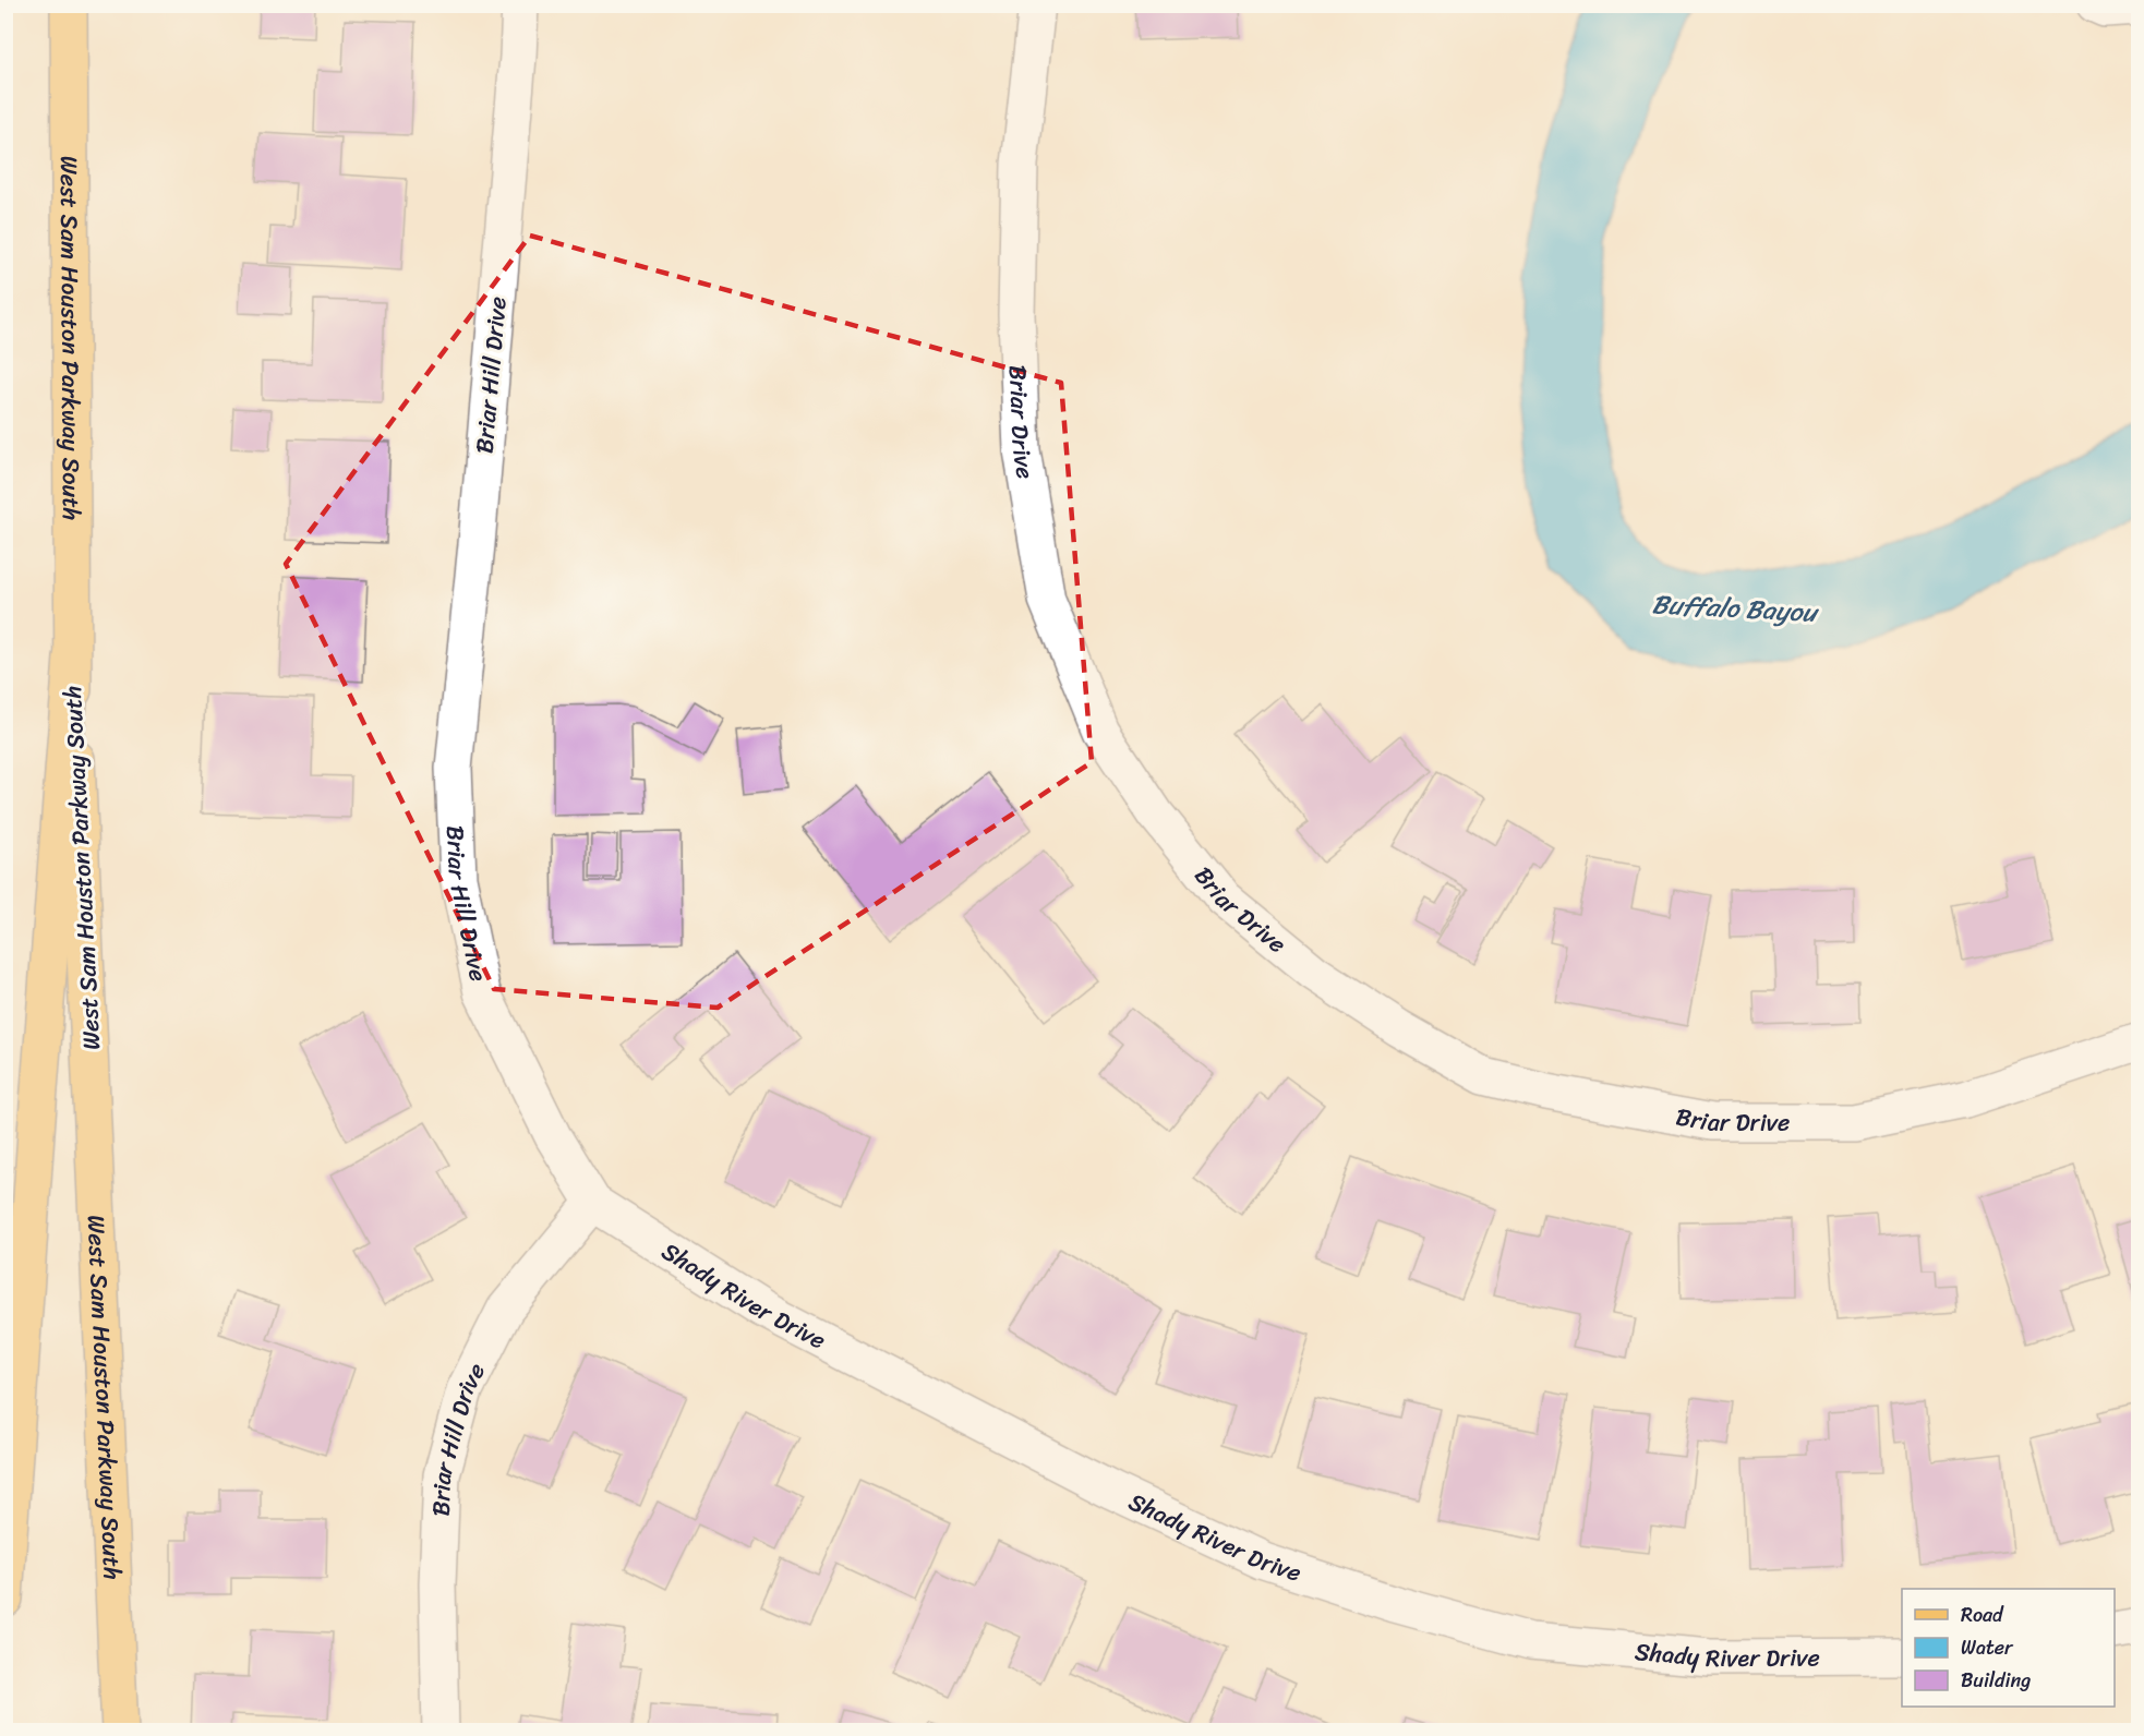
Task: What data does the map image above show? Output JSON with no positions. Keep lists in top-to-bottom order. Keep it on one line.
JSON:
{"streets":{"main road":["West Sam Houston Parkway South"],"street":["Briar Hill Drive","Briar Drive","Shady River Drive"]},"crossings":[["Briar Hill Drive","Shady River Drive"]],"water":["Buffalo Bayou"],"legend":["Road","Water","Building"]}
